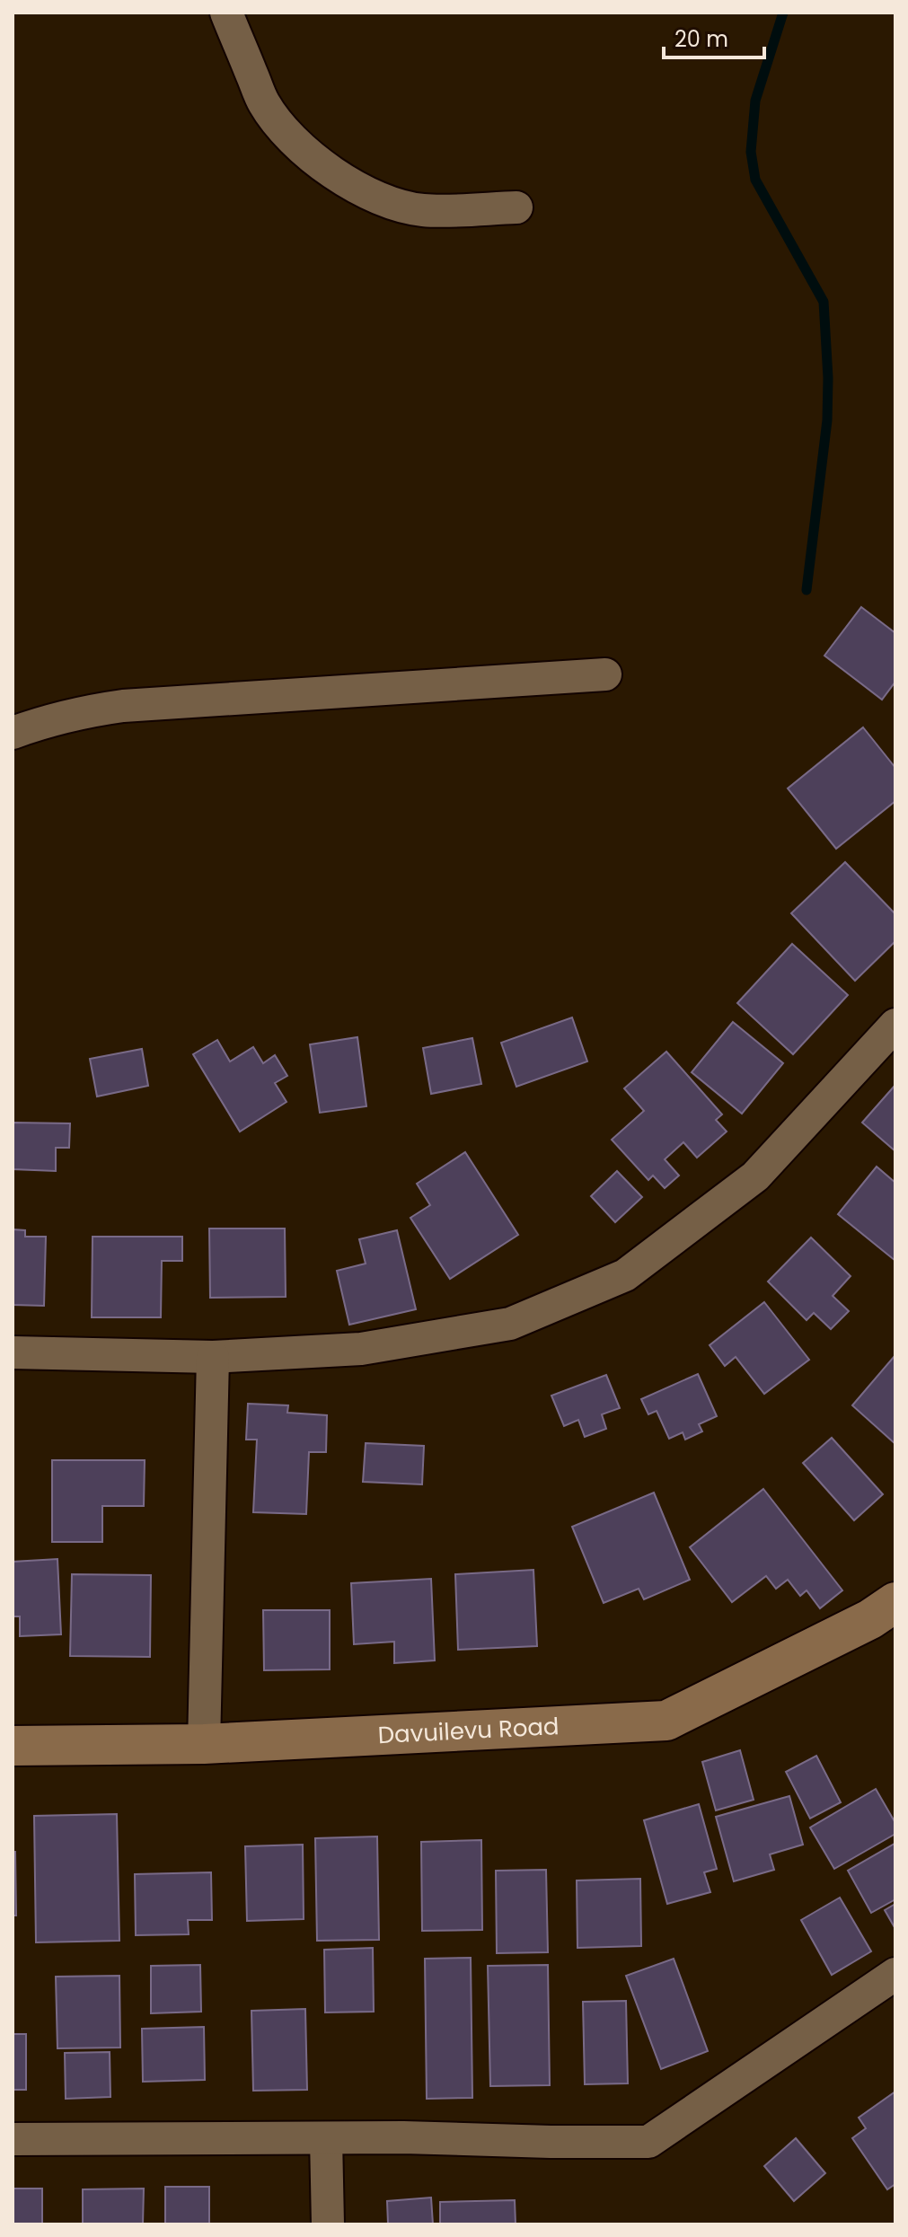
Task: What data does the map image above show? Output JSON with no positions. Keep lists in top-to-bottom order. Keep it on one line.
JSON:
{"streets":{"street":["Davuilevu Road"]},"scale_bar":"20 m"}
